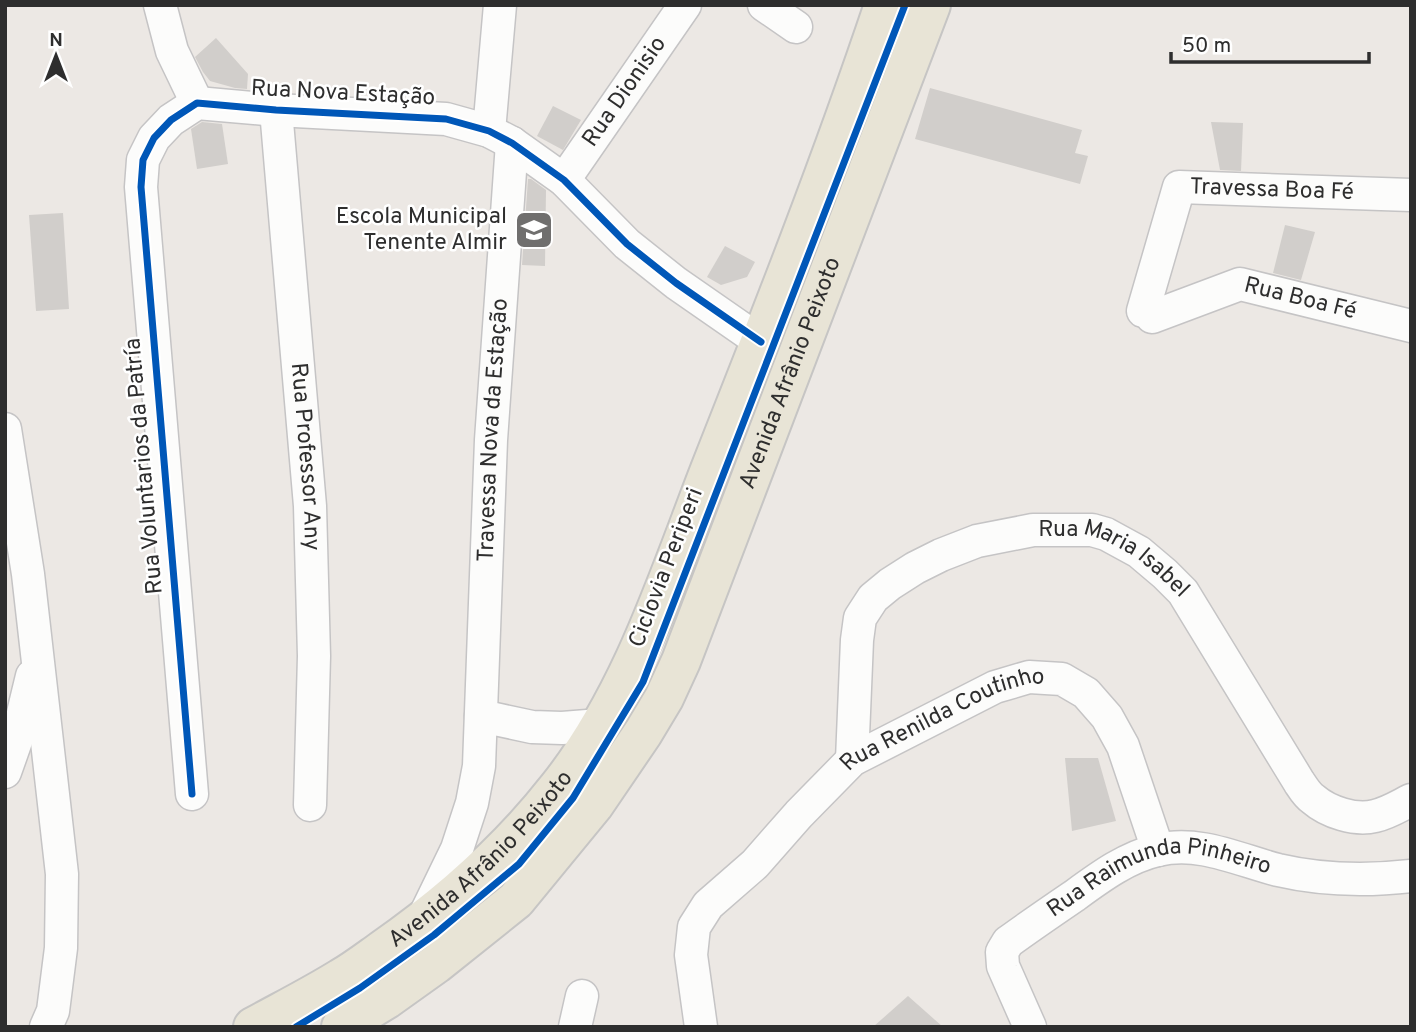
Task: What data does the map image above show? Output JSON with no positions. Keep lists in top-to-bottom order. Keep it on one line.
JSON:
{"streets":{"main road":["Avenida Afrânio Peixoto"],"street":["Rua Dionisio","Rua Nova Estação","Travessa Boa Fé","Rua Boa Fé","Travessa Nova da Estação","Rua Professor Any","Rua Voluntarios da Patría","Rua Maria Isabel","Rua Renilda Coutinho","Rua Raimunda Pinheiro"],"cycle path":["Ciclovia Periperi"]},"crossings":[["Rua Dionisio","Rua Nova Estação"],["Rua Nova Estação","Avenida Afrânio Peixoto"],["Rua Nova Estação","Travessa Nova da Estação"],["Rua Nova Estação","Rua Professor Any"],["Rua Nova Estação","Rua Voluntarios da Patría"],["Travessa Boa Fé","Rua Boa Fé"],["Avenida Afrânio Peixoto","Travessa Nova da Estação"],["Rua Maria Isabel","Rua Renilda Coutinho"],["Rua Renilda Coutinho","Rua Raimunda Pinheiro"]],"places":{"school or university":["Escola Municipal Tenente Almir"]},"scale_bar":"50 m","north":"top"}
